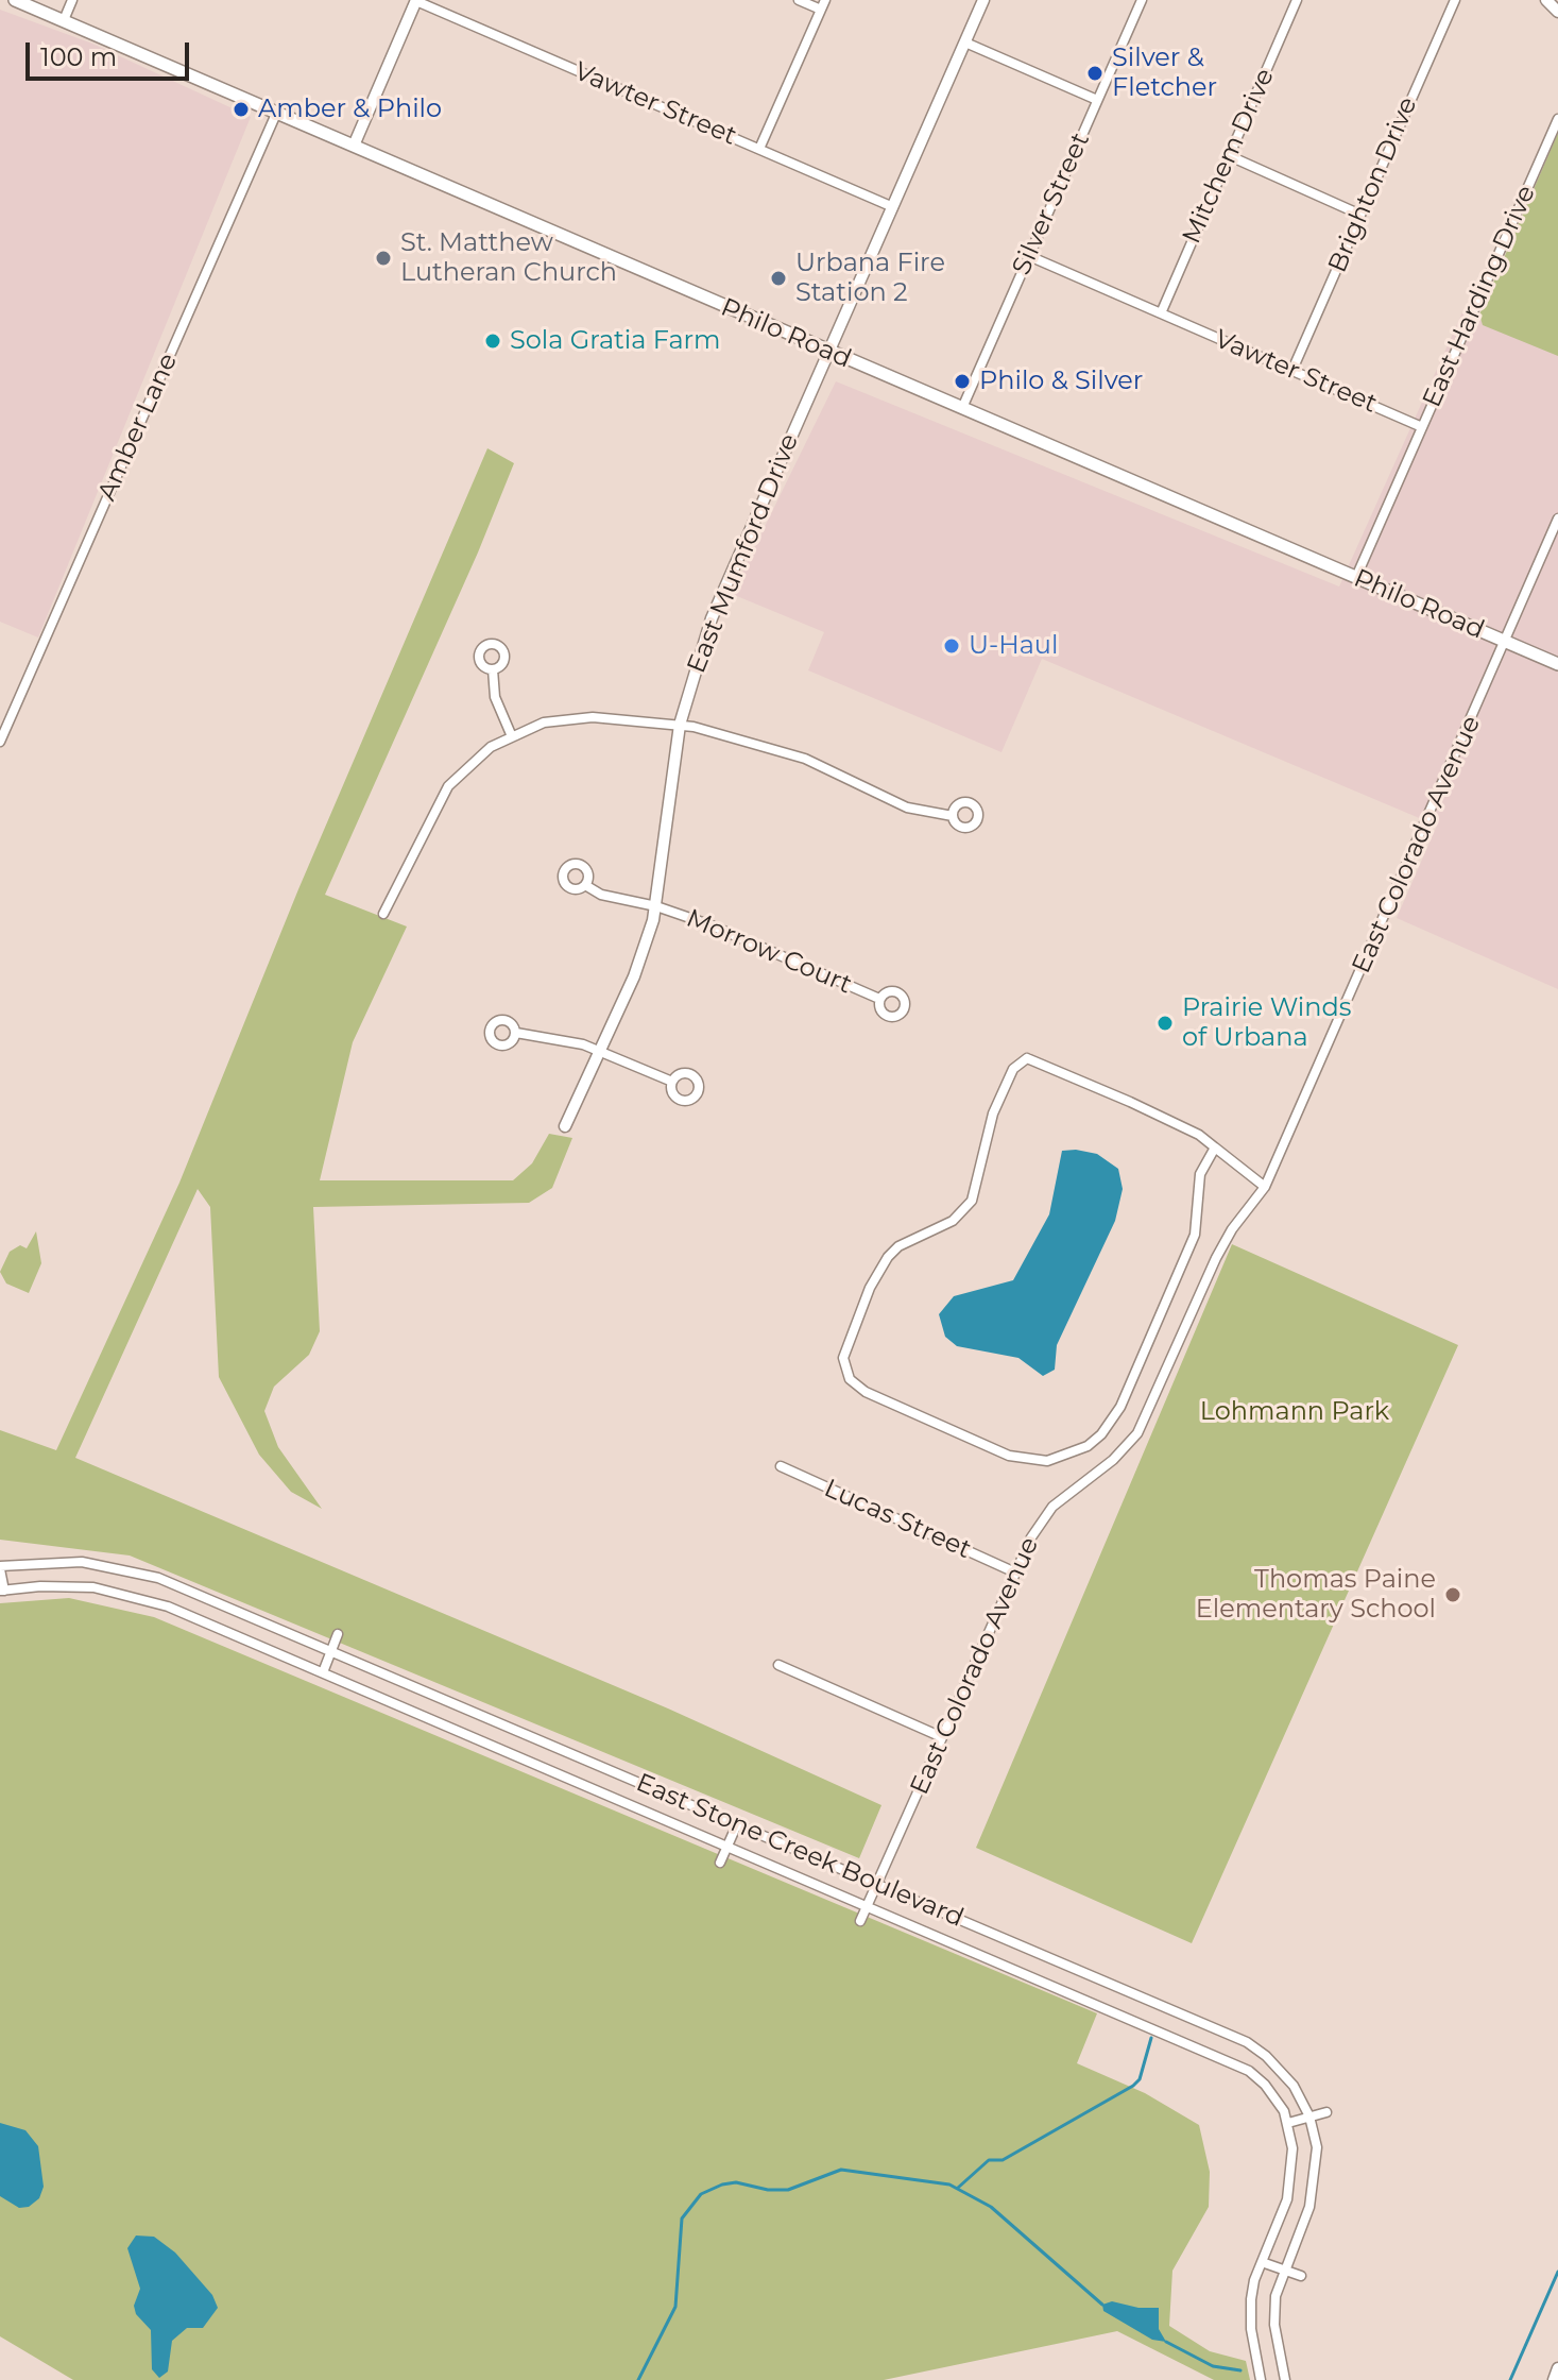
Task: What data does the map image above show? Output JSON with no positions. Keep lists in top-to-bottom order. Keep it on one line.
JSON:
{"streets":{"main road":["Philo Road"],"street":["Vawter Street","Mitchem Drive","Brighton Drive","Silver Street","East Harding Drive","Amber Lane","East Mumford Drive","East Colorado Avenue","Morrow Court","Lucas Street","East Stone Creek Boulevard"]},"crossings":[["Vawter Street","Mitchem Drive"],["Vawter Street","Brighton Drive"],["Vawter Street","Silver Street"],["Vawter Street","East Harding Drive"],["Vawter Street","East Mumford Drive"],["Silver Street","Philo Road"],["East Harding Drive","Philo Road"],["Philo Road","Amber Lane"],["Philo Road","East Mumford Drive"],["Philo Road","East Colorado Avenue"],["East Mumford Drive","Morrow Court"],["East Colorado Avenue","Lucas Street"],["East Colorado Avenue","East Stone Creek Boulevard"]],"parks":["Lohmann Park"],"places":["Silver & Fletcher","Amber & Philo","St. Matthew Lutheran Church","Urbana Fire Station 2","Sola Gratia Farm","Philo & Silver","U-Haul","Prairie Winds of Urbana","Thomas Paine Elementary School"],"scale_bar":"100 m"}
